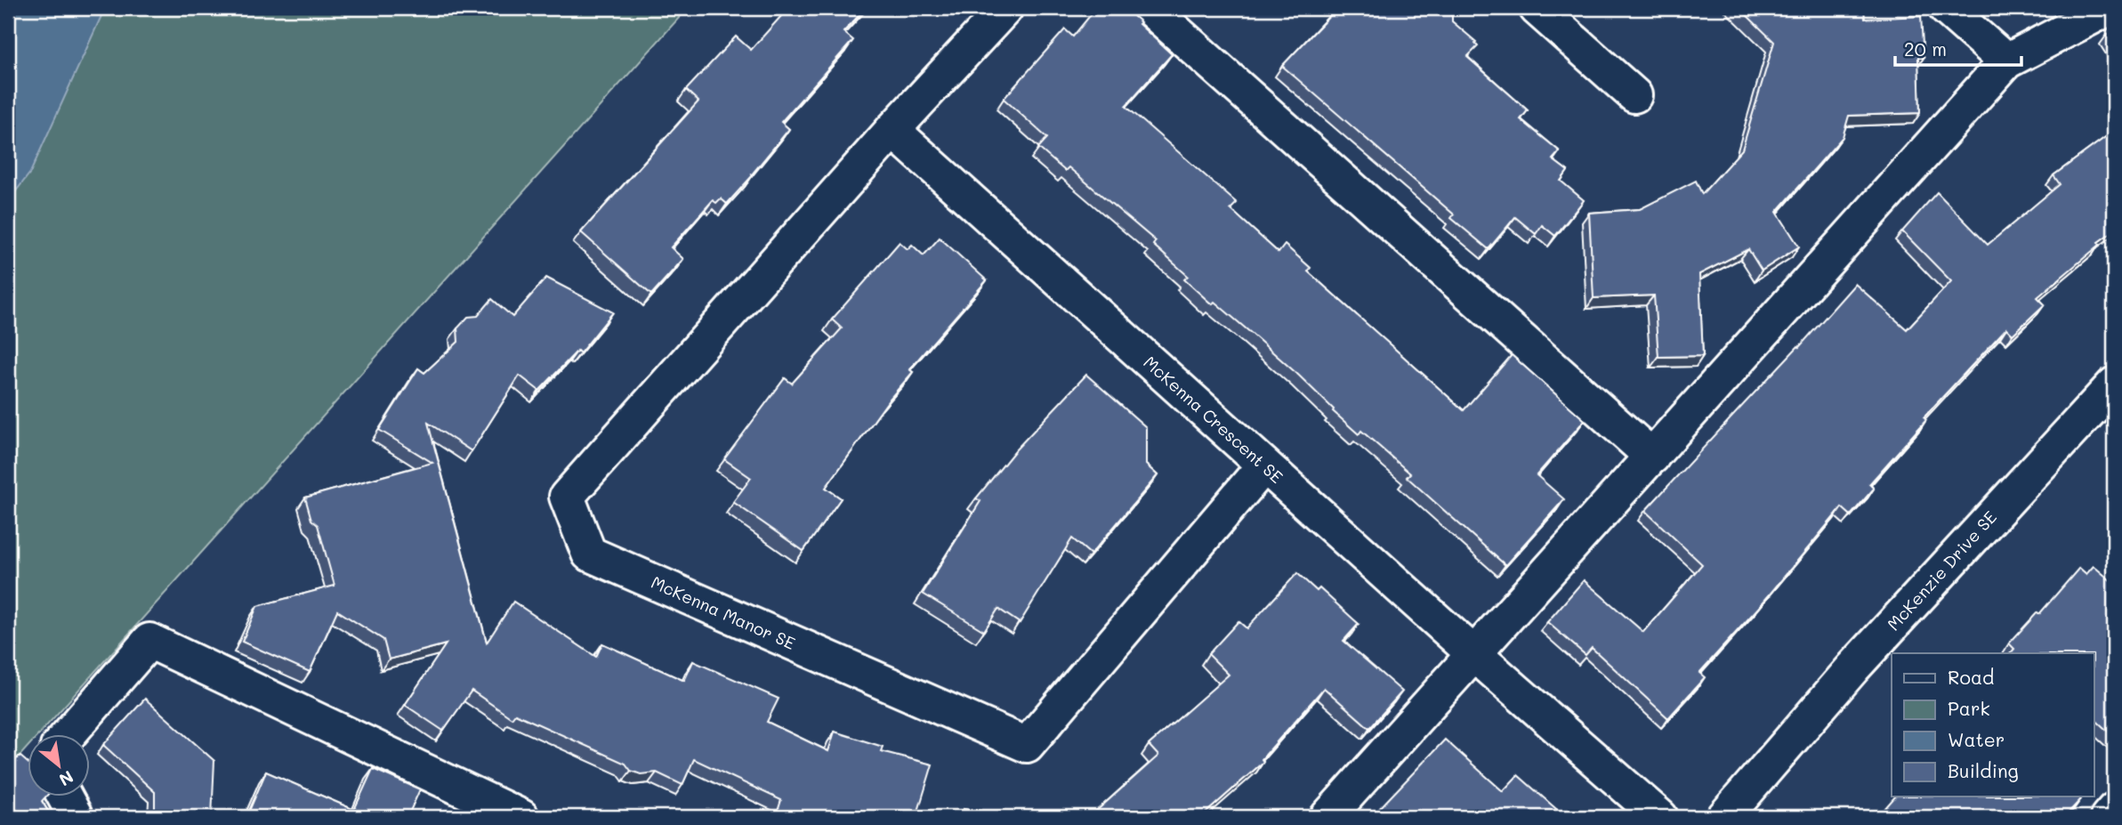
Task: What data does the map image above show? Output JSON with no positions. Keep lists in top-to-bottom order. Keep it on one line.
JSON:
{"streets":{"street":["McKenna Crescent SE","McKenzie Drive SE","McKenna Manor SE"]},"crossings":[["McKenna Crescent SE","McKenna Manor SE"]],"legend":["Road","Park","Water","Building"],"scale_bar":"20 m","north":"bottom right"}
